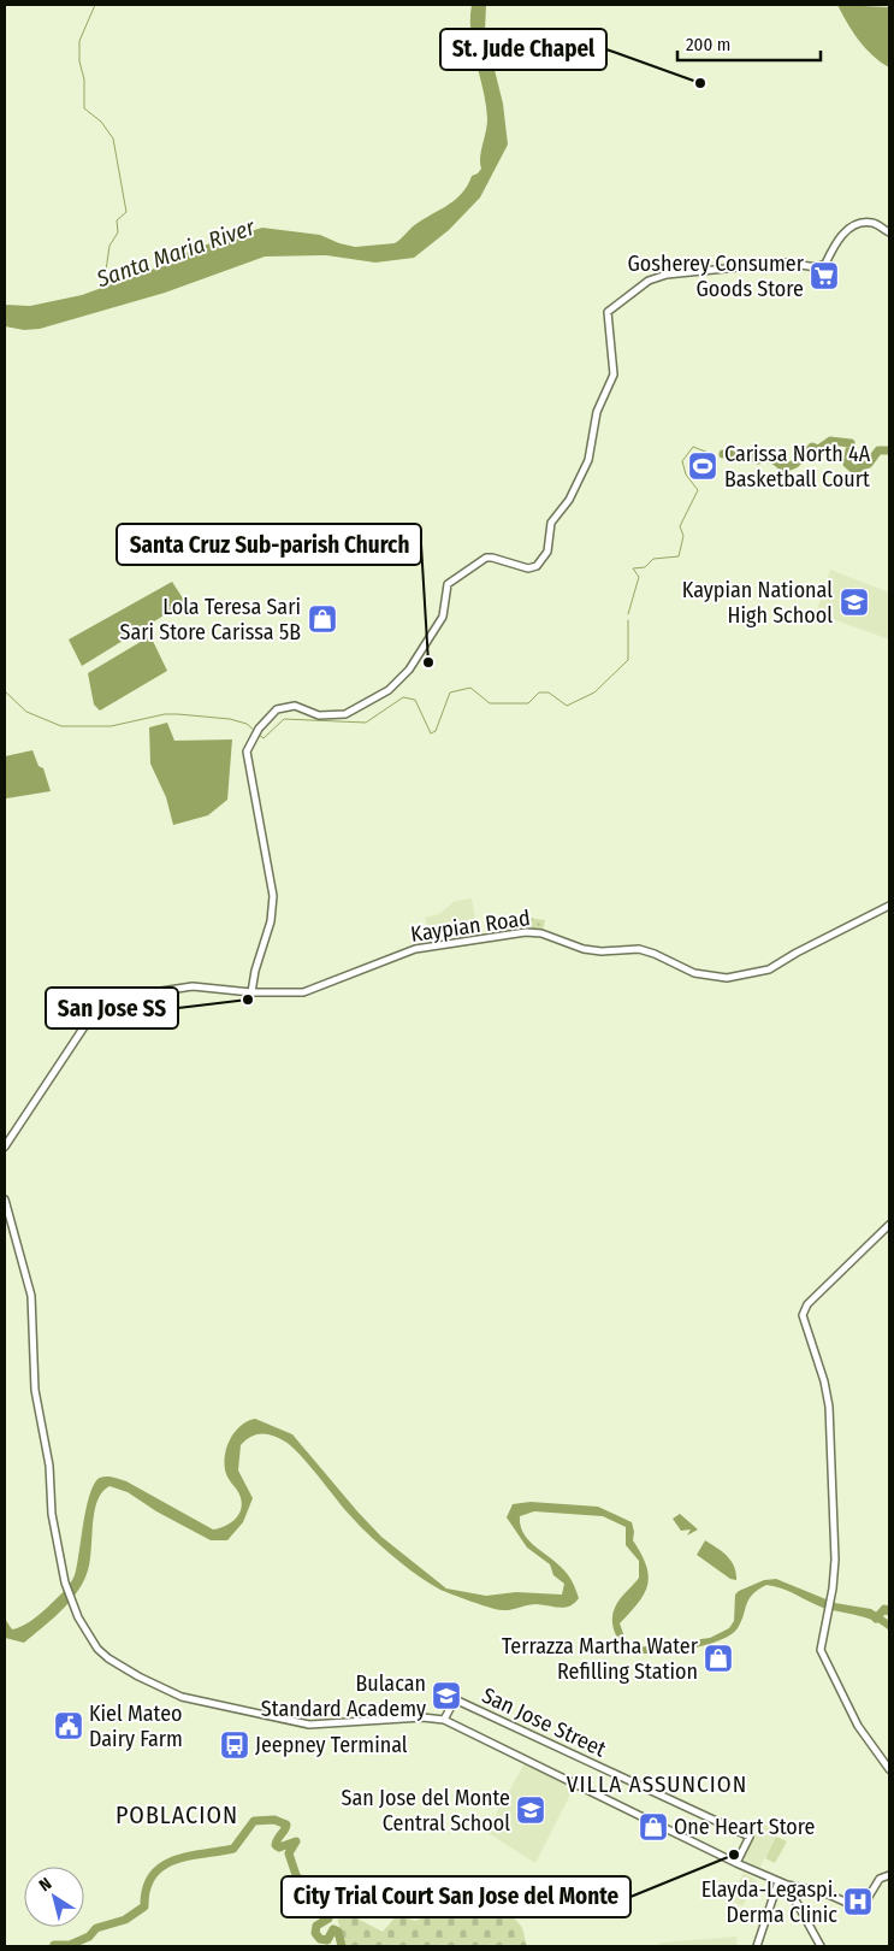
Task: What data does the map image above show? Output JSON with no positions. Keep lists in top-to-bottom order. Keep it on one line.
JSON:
{"streets":{"main road":["Kaypian Road","San Jose Street"]},"districts":["VILLA ASSUNCION","POBLACION"],"water":["Santa Maria River"],"places":{"other":["St. Jude Chapel","Santa Cruz Sub-parish Church","San Jose SS","City Trial Court San Jose del Monte"],"supermarket":["Gosherey Consumer Goods Store"],"sports":["Carissa North 4A Basketball Court"],"school or university":["Kaypian National High School","Bulacan Standard Academy","San Jose del Monte Central School"],"shop":["Lola Teresa Sari Sari Store Carissa 5B","Terrazza Martha Water Refilling Station","One Heart Store"],"public building":["Kiel Mateo Dairy Farm"],"bus stop":["Jeepney Terminal"],"hospital":["Elayda-Legaspi. Derma Clinic"]},"scale_bar":"200 m","north":"top left"}
